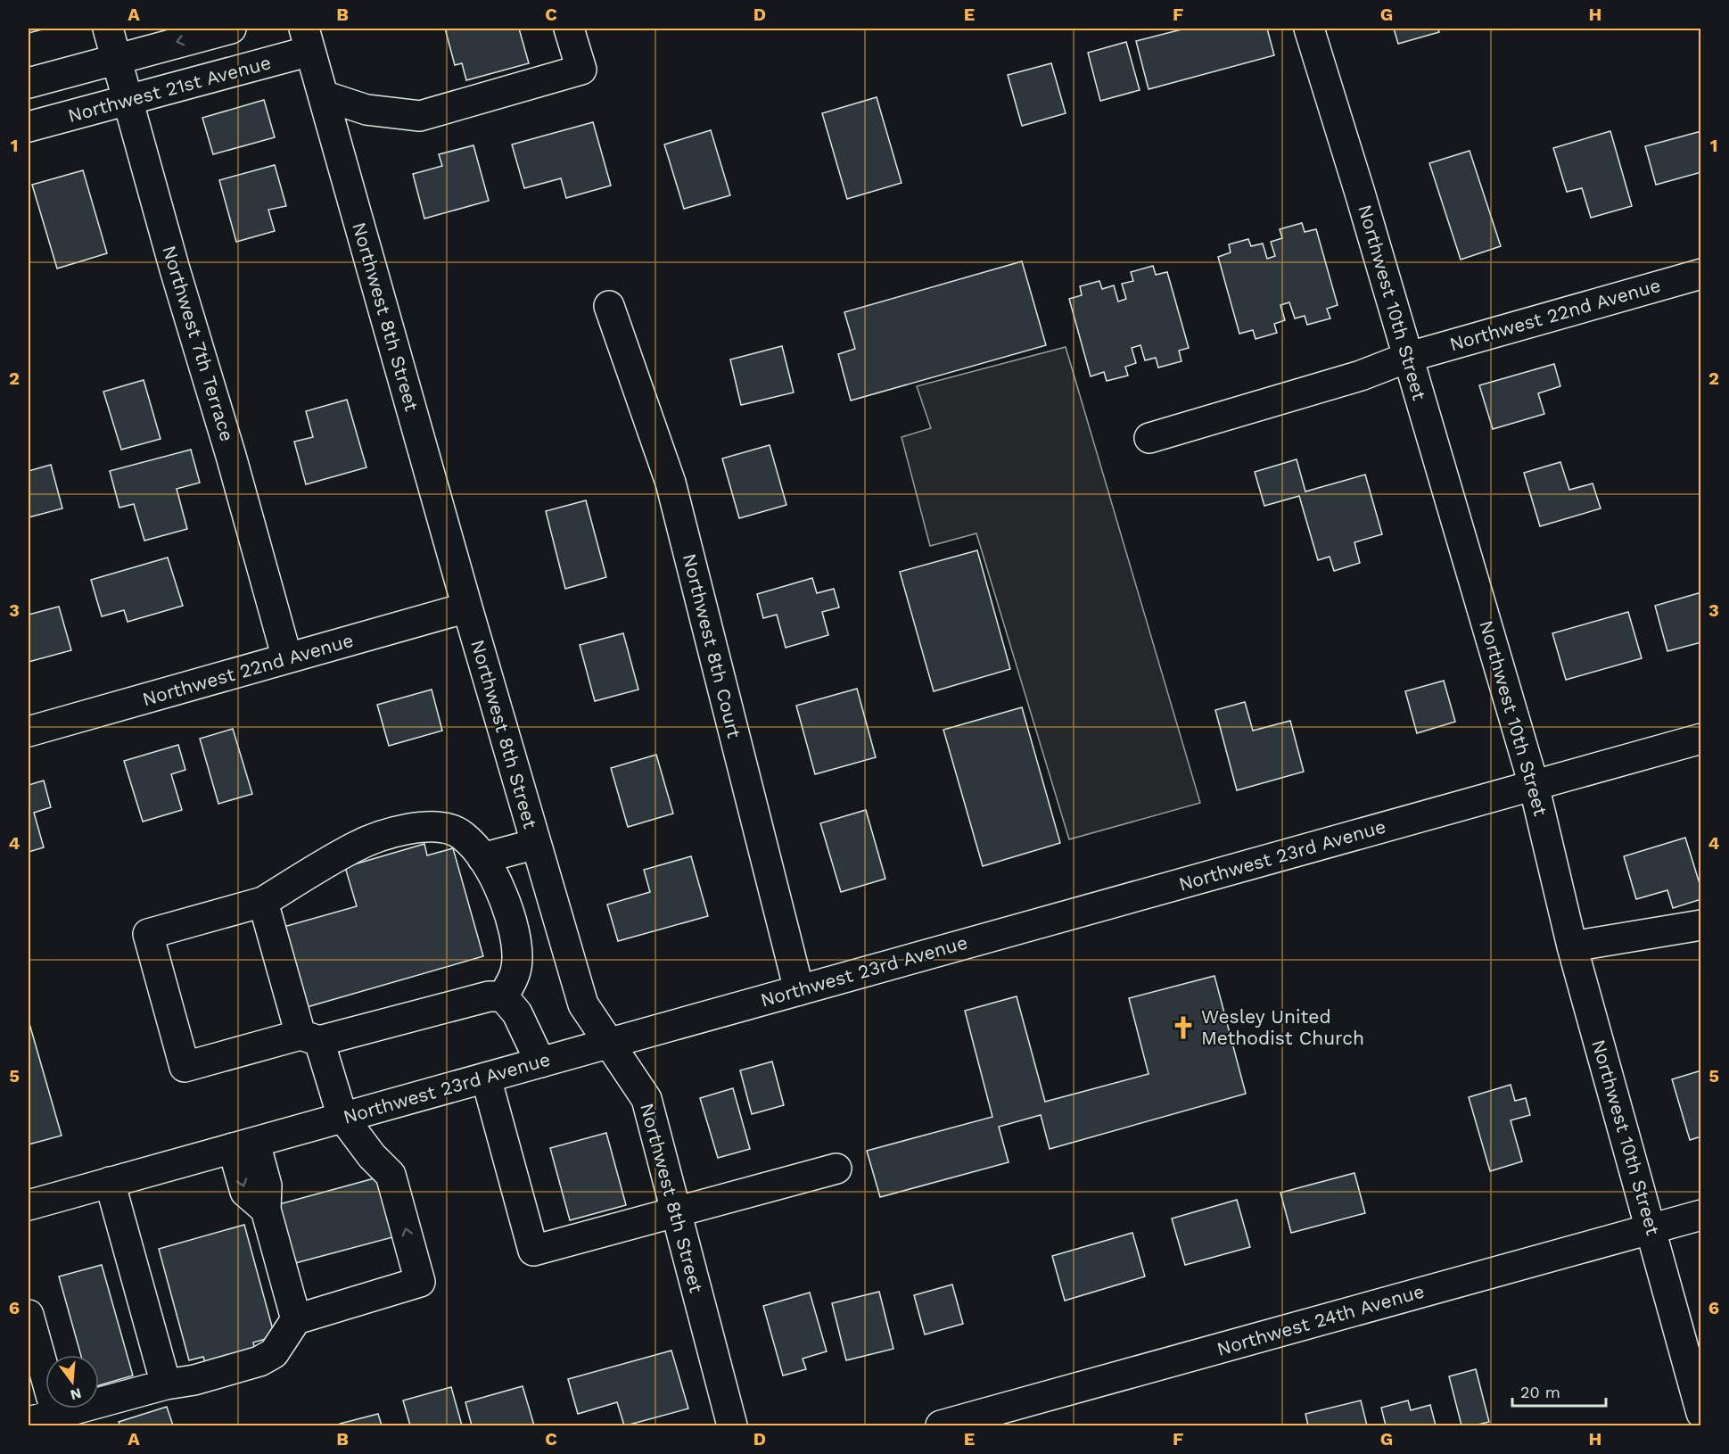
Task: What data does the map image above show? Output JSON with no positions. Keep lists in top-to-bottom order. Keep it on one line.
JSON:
{"streets":{"street":["Northwest 21st Avenue","Northwest 10th Street","Northwest 22nd Avenue","Northwest 8th Street","Northwest 7th Terrace","Northwest 8th Court","Northwest 23rd Avenue","Northwest 24th Avenue"]},"crossings":[["Northwest 21st Avenue","Northwest 8th Street"],["Northwest 21st Avenue","Northwest 7th Terrace"],["Northwest 10th Street","Northwest 22nd Avenue"],["Northwest 10th Street","Northwest 23rd Avenue"],["Northwest 10th Street","Northwest 24th Avenue"],["Northwest 22nd Avenue","Northwest 8th Street"],["Northwest 22nd Avenue","Northwest 7th Terrace"],["Northwest 8th Street","Northwest 23rd Avenue"],["Northwest 8th Court","Northwest 23rd Avenue"]],"places":{"church":["Wesley United Methodist Church"]},"scale_bar":"20 m","north":"bottom","grid":{"columns":["A","B","C","D","E","F","G","H"],"rows":["1","2","3","4","5","6"]}}
